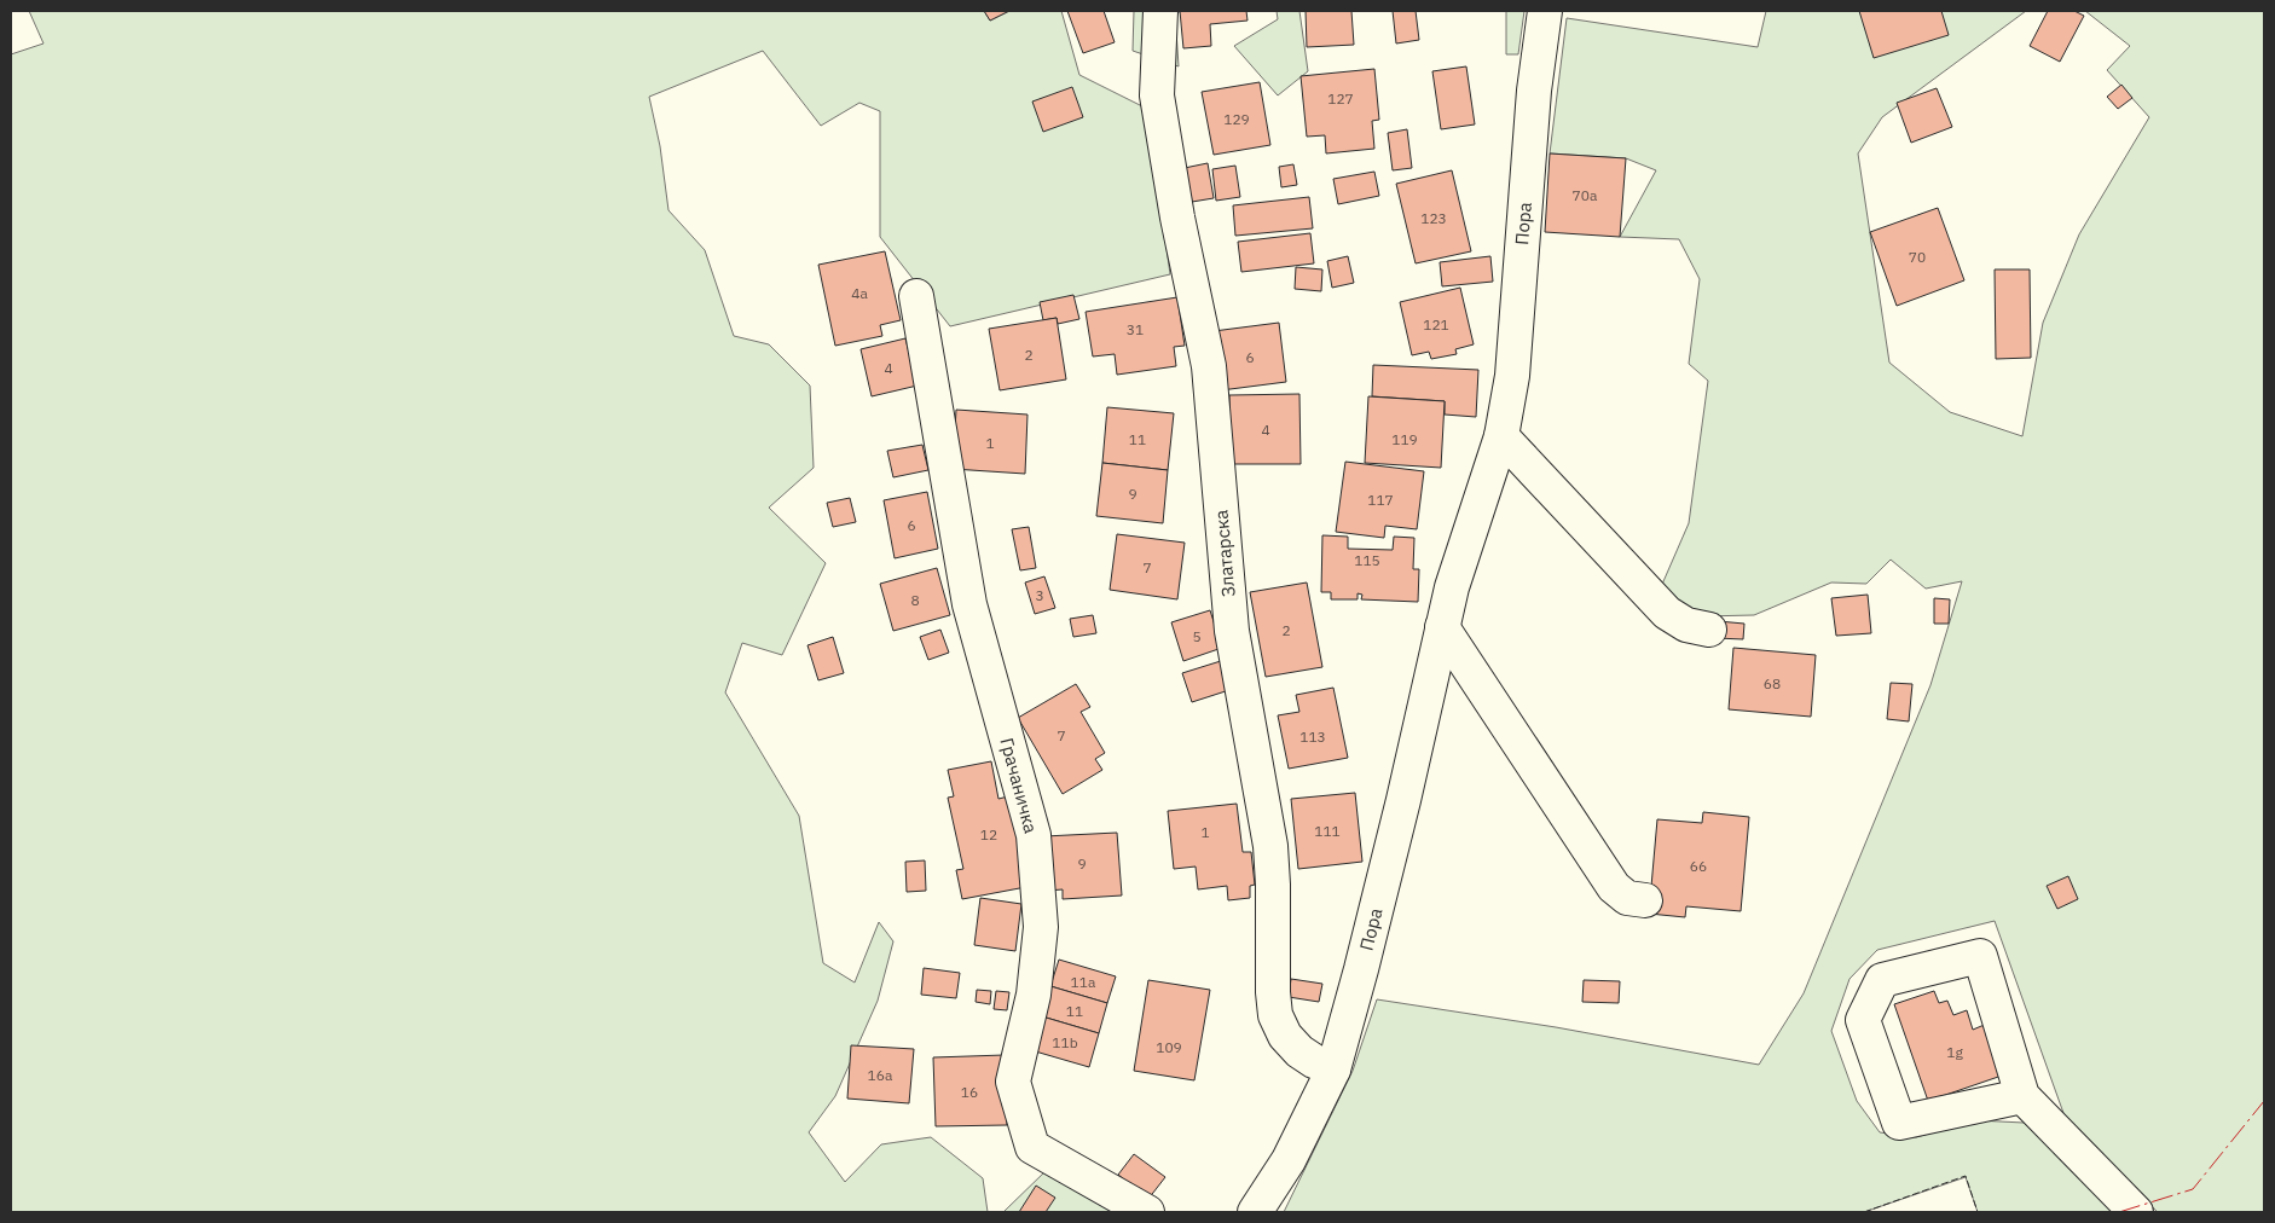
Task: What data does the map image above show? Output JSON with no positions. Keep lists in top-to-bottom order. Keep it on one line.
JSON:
{"streets":{"street":["Пора","Златарска","Грачаничка"]},"crossings":[["Пора","Златарска"]],"house_numbers":["127","129","70a","123","70","4a","121","31","2","6","4","4","11","119","1","9","117","6","115","7","3","8","2","5","68","7","113","111","1","12","9","66","11a","11","11b","109","1g","16a","16"]}
